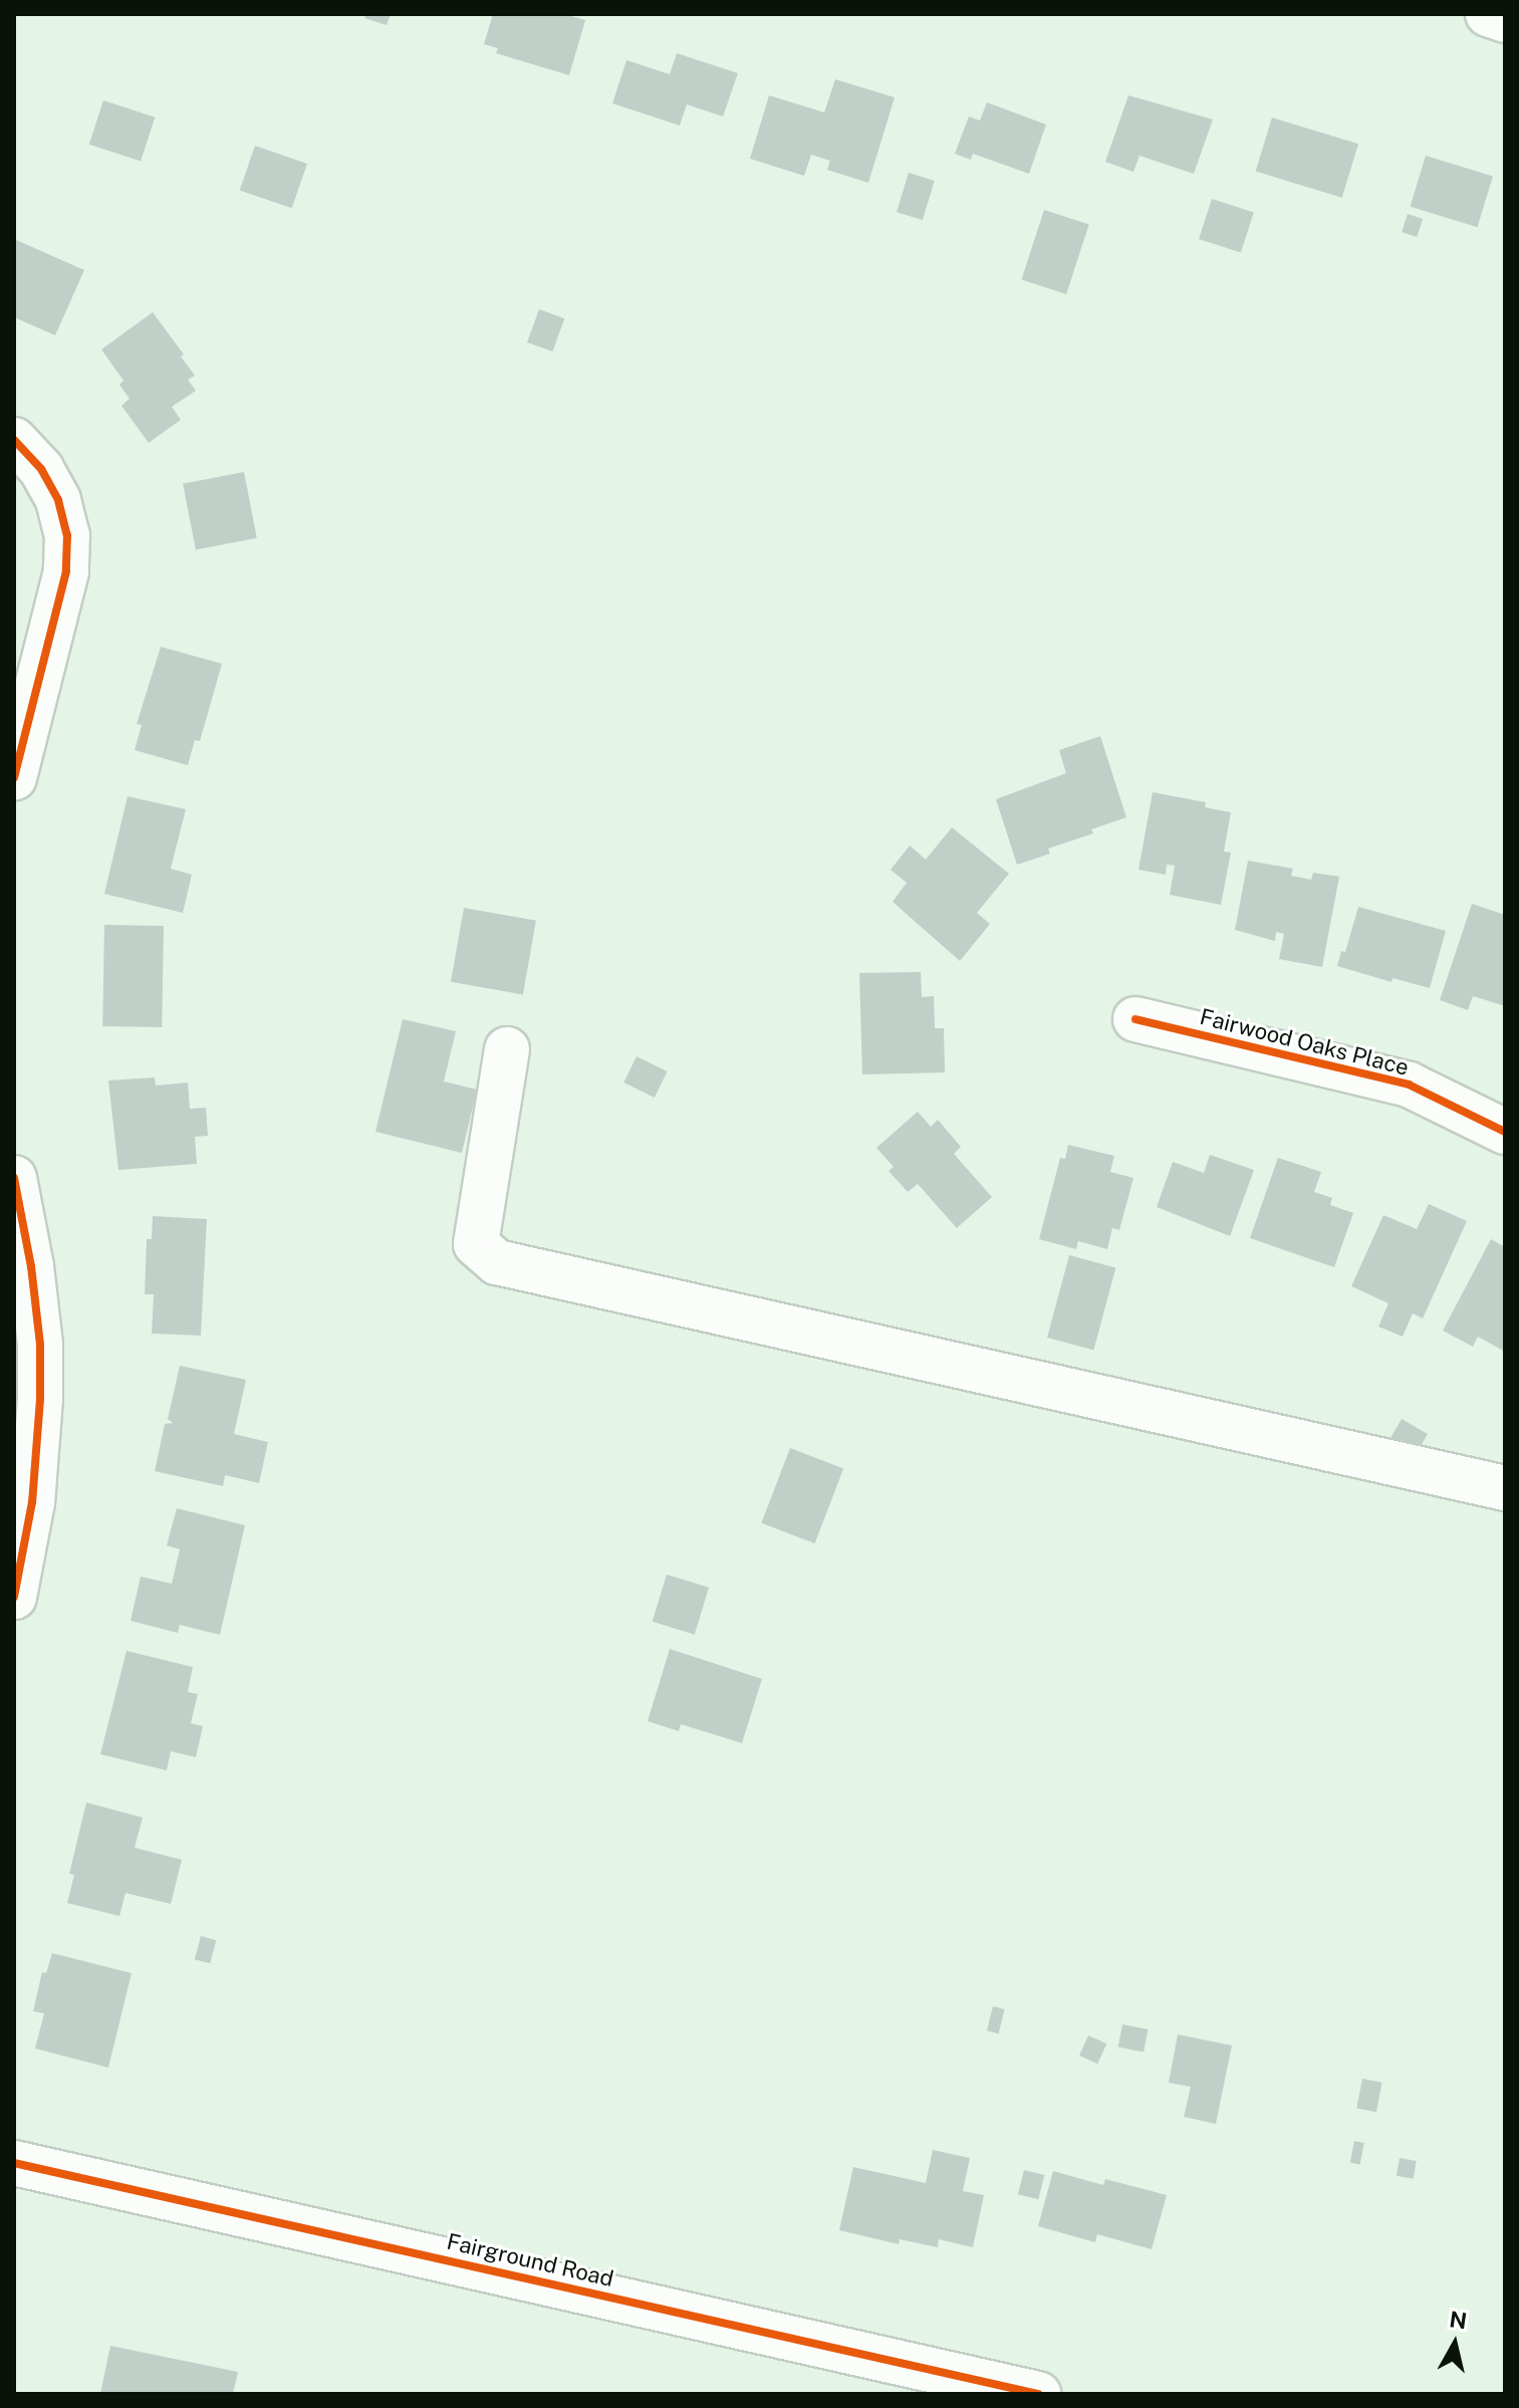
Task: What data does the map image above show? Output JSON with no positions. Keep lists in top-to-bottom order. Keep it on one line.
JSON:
{"streets":{"street":["Fairwood Oaks Place","Fairground Road"]},"north":"top"}
